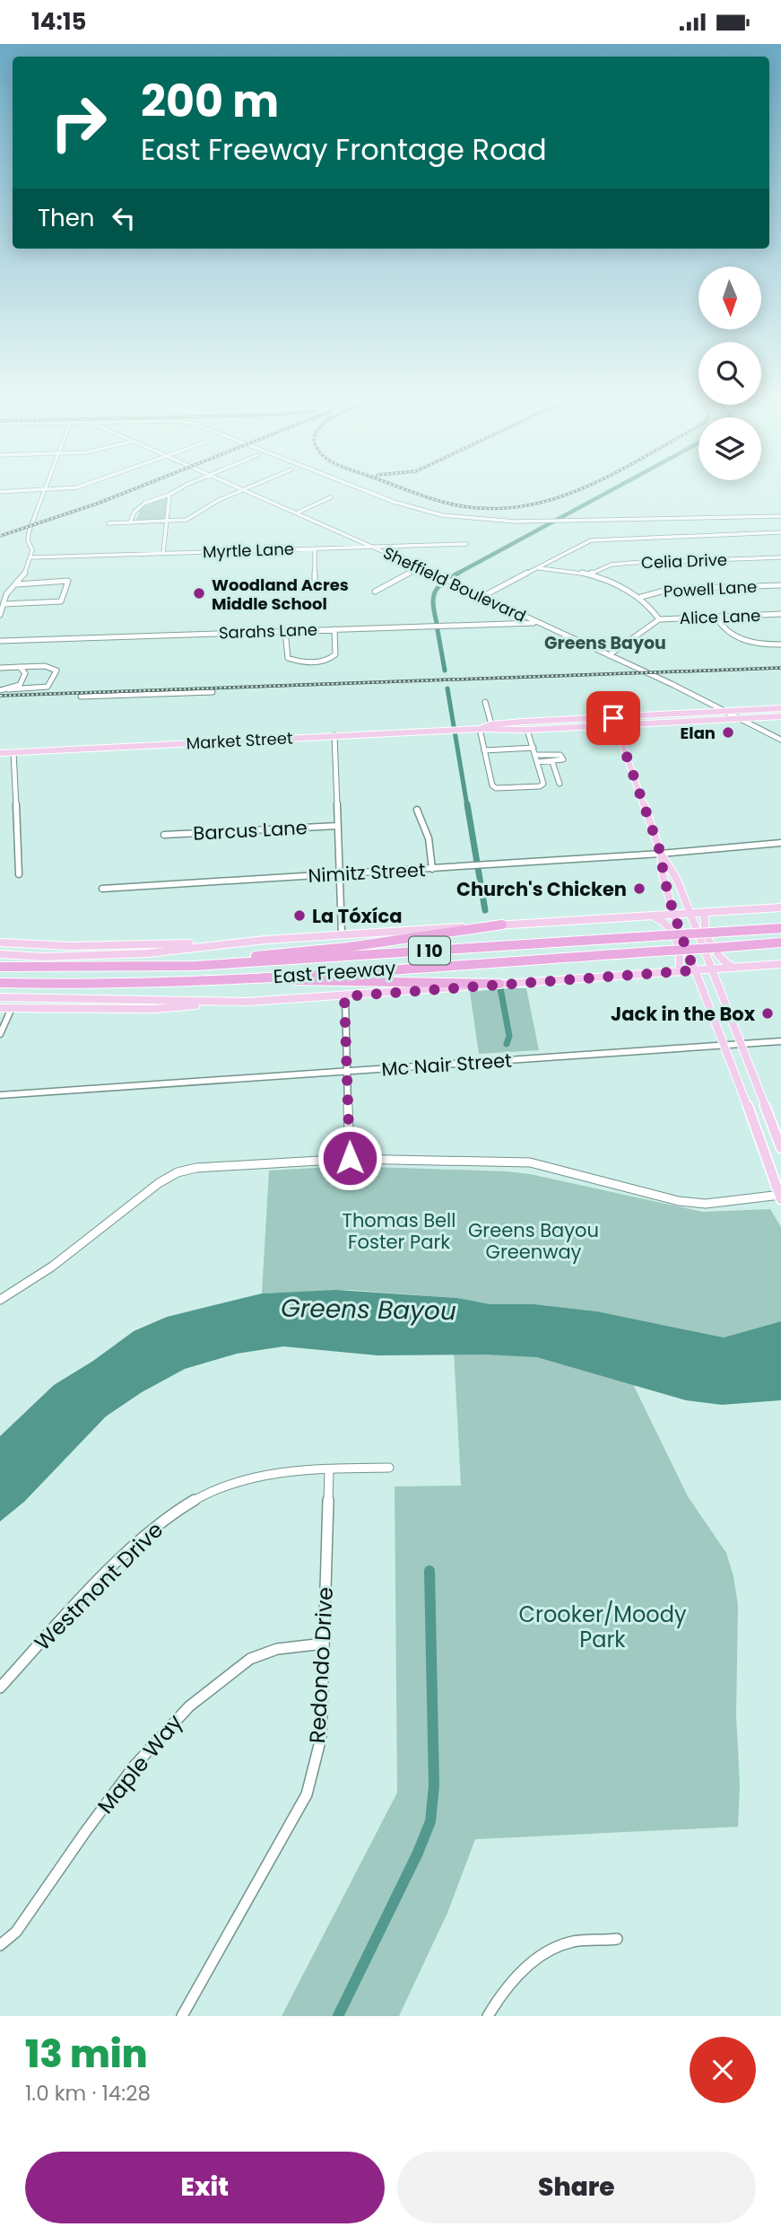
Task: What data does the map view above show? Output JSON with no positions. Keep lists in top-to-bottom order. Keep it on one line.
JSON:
{"streets":{"highway":["I 10","East Freeway"],"main road":["Market Street"],"street":["Myrtle Lane","Celia Drive","Sheffield Boulevard","Powell Lane","Alice Lane","Sarahs Lane","Barcus Lane","Nimitz Street","Mc Nair Street","Westmont Drive","Redondo Drive","Maple Way"]},"crossings":[["Myrtle Lane","Sheffield Boulevard"],["Sheffield Boulevard","Sarahs Lane"],["Sheffield Boulevard","Market Street"],["Westmont Drive","Redondo Drive"],["Redondo Drive","Maple Way"]],"districts":["Greens Bayou"],"water":["Greens Bayou"],"parks":["Thomas Bell Foster Park","Greens Bayou Greenway","Crooker/Moody Park"],"places":["Woodland Acres Middle School","Elan","Church's Chicken","La Tóxíca","Jack in the Box"],"north":"bottom","page":{"status":"14:15","turn":["200 m","East Freeway Frontage Road"],"then":"Then","heading":["13 min","1.0 km · 14:28"],"buttons":["Exit","Share"]}}
